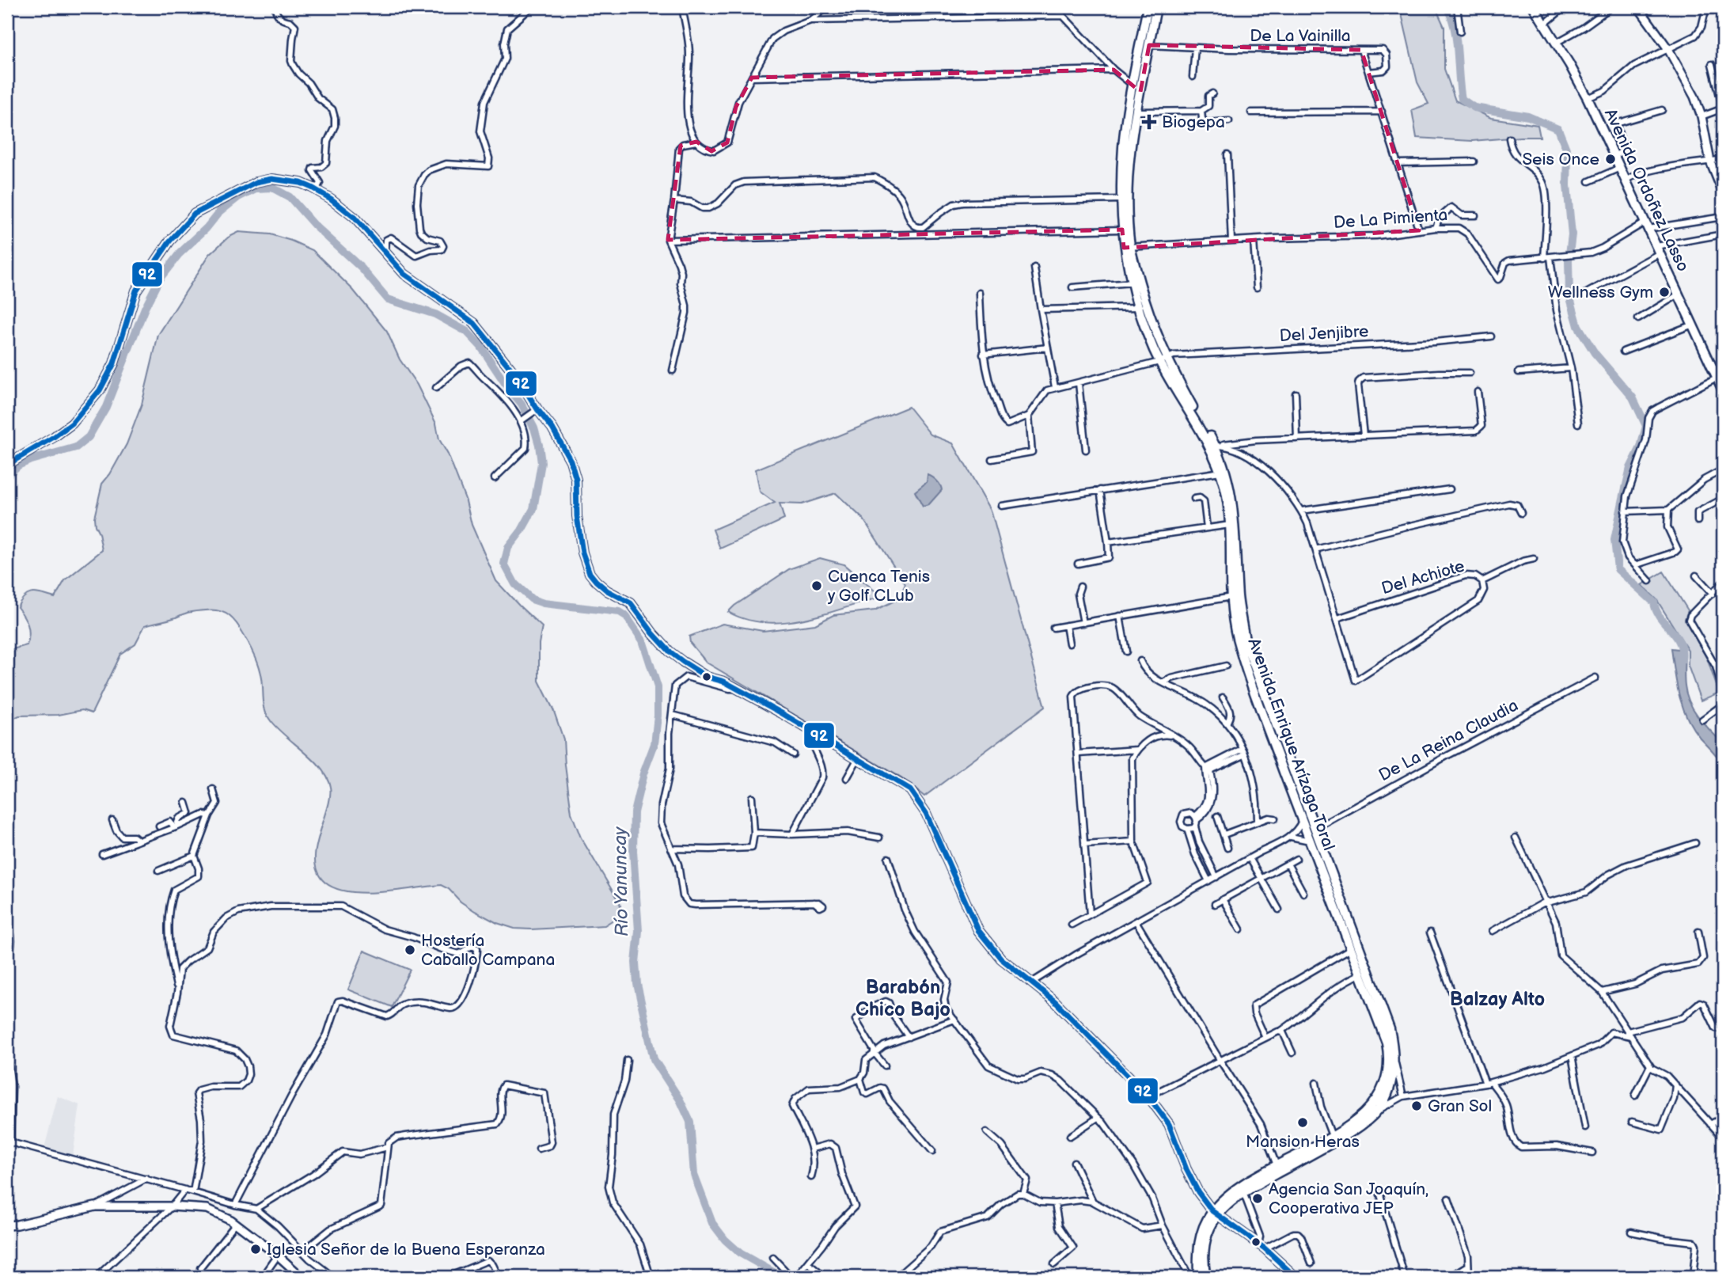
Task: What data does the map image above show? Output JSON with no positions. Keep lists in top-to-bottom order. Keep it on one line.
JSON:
{"streets":{"main road":["Avenida Ordoñez Lasso","Avenida Enrique Arízaga Toral"],"street":["De La Vainilla","De La Pimienta","Del Jenjibre","Del Achiote","De La Reina Claudia"]},"crossings":[["De La Vainilla","De La Pimienta"],["De La Vainilla","Avenida Enrique Arízaga Toral"],["Avenida Ordoñez Lasso","De La Pimienta"],["De La Pimienta","Avenida Enrique Arízaga Toral"],["Del Jenjibre","Avenida Enrique Arízaga Toral"],["De La Reina Claudia","Avenida Enrique Arízaga Toral"]],"districts":["Barabón Chico Bajo","Balzay Alto"],"water":["Río Yanuncay"],"places":{"health":["Biogepa"],"other":["Seis Once","Wellness Gym","Cuenca Tenis y Golf CLub","Hostería Caballo Campana","Gran Sol","Mansion Heras","Agencia San Joaquín, Cooperativa JEP","Iglesia Señor de la Buena Esperanza"]},"lines":["transit line 92"]}
